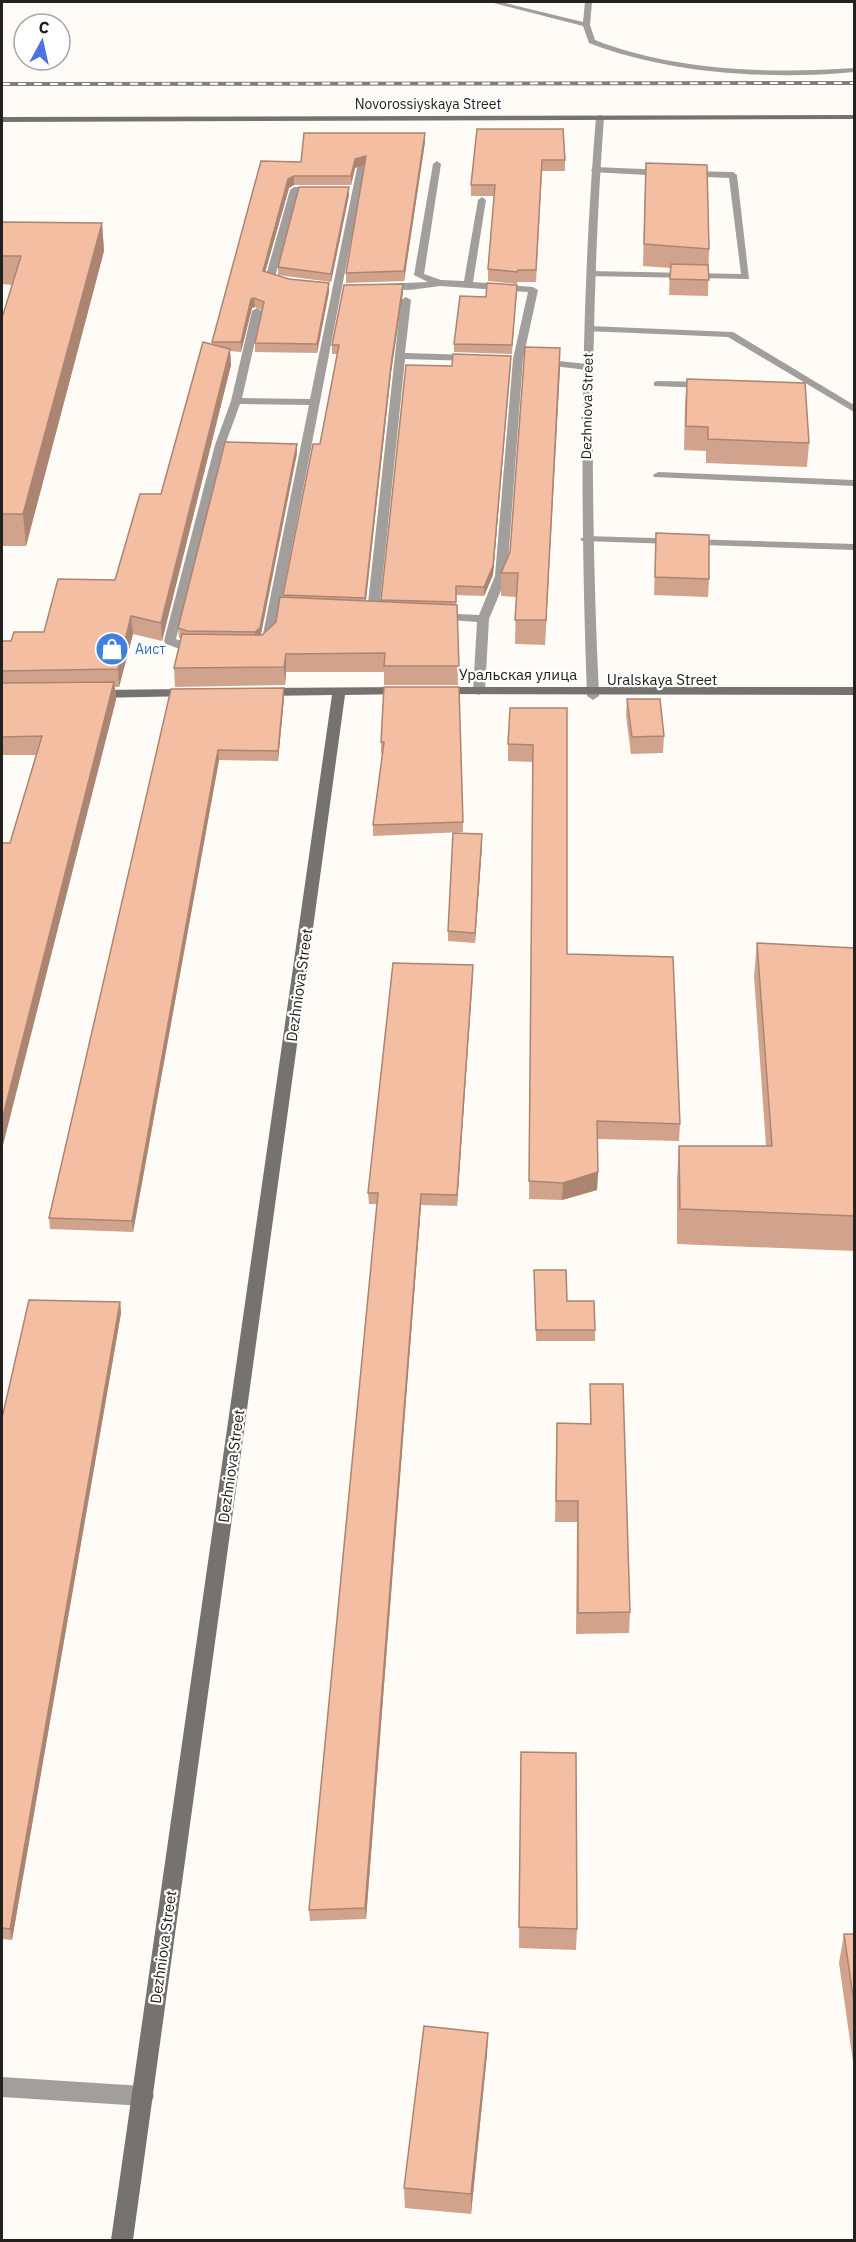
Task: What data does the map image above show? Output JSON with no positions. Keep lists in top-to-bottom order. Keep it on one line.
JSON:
{"streets":{"street":["Novorossiyskaya Street","Dezhniova Street","Уральская улица","Uralskaya Street"]},"crossings":[["Novorossiyskaya Street","Dezhniova Street"],["Dezhniova Street","Уральская улица"],["Dezhniova Street","Uralskaya Street"],["Уральская улица","Uralskaya Street"]],"places":{"shop":["Аист"]},"north":"top"}
